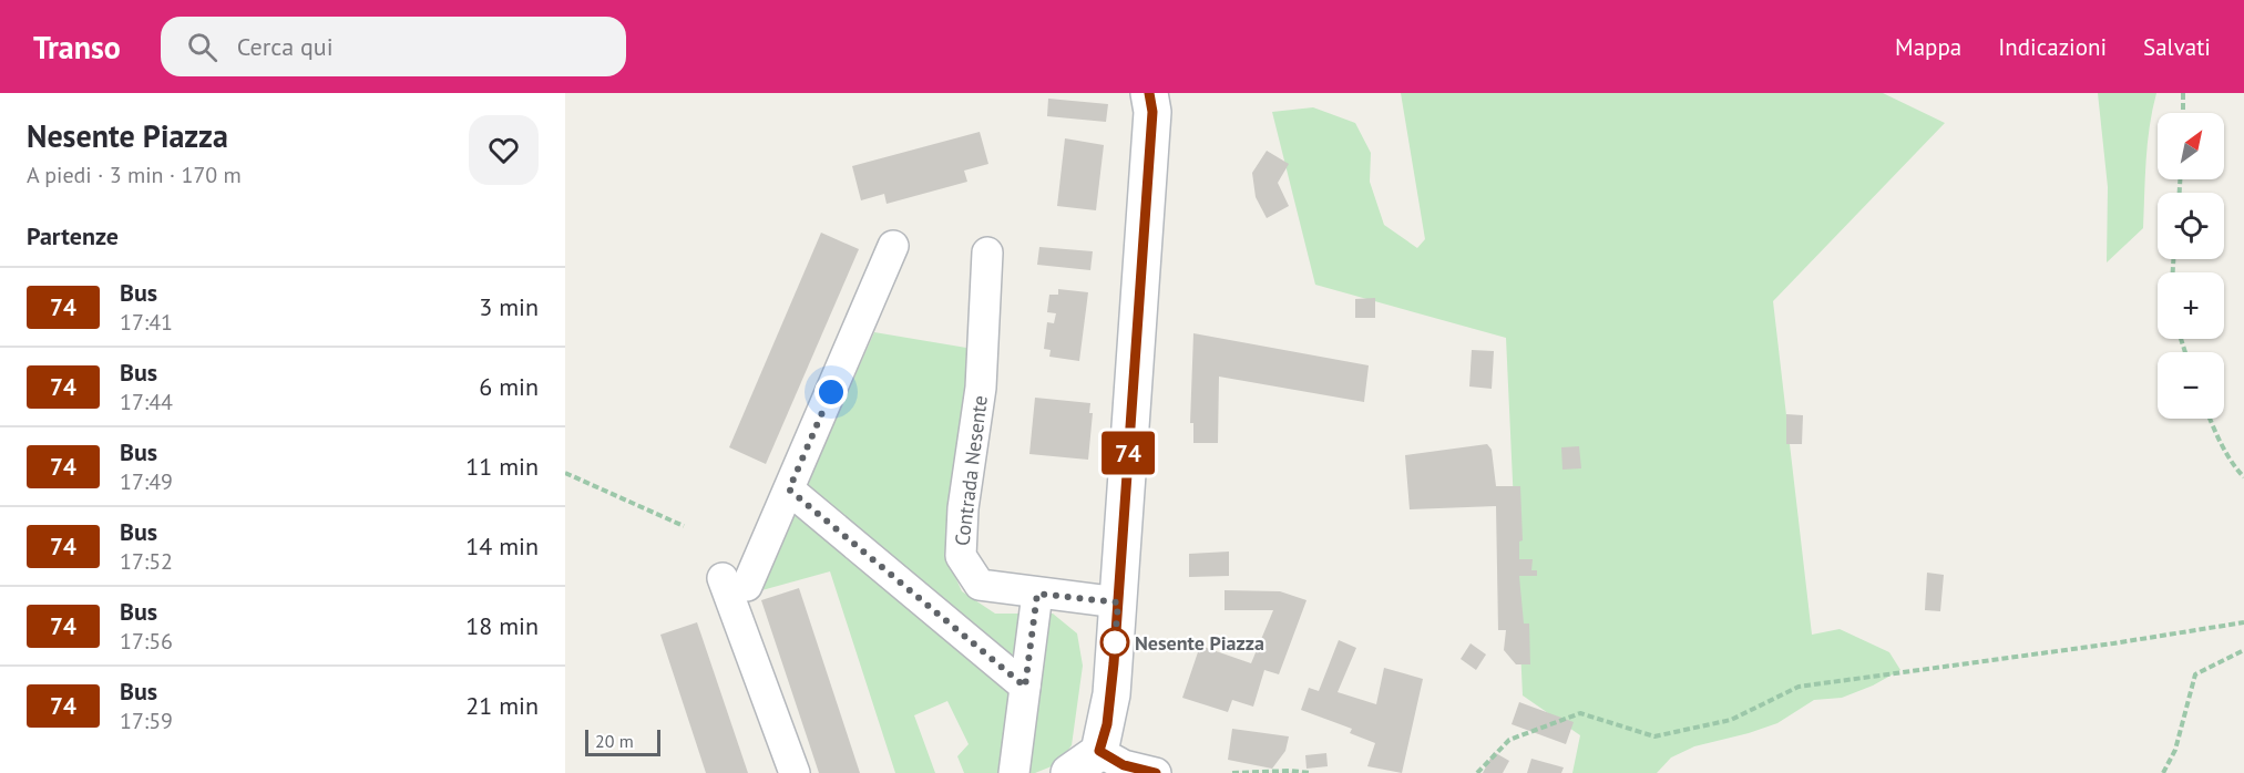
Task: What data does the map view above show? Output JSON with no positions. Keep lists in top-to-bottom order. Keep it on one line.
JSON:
{"streets":{"street":["Contrada Nesente"]},"places":["Nesente Piazza"],"lines":["bus line 74"],"scale_bar":"20 m","north":"top right","page":{"header":"Transo","search":"Cerca qui","nav":["Mappa","Indicazioni","Salvati"],"heading":[["Nesente Piazza","A piedi · 3 min · 170 m"],"Partenze"],"on_map":"74","map_buttons":["+","−"],"list":[{"mark":"74","name":"Bus","note":"17:41","value":"3 min"},{"mark":"74","name":"Bus","note":"17:44","value":"6 min"},{"mark":"74","name":"Bus","note":"17:49","value":"11 min"},{"mark":"74","name":"Bus","note":"17:52","value":"14 min"},{"mark":"74","name":"Bus","note":"17:56","value":"18 min"},{"mark":"74","name":"Bus","note":"17:59","value":"21 min"}],"scale":"20 m"}}
